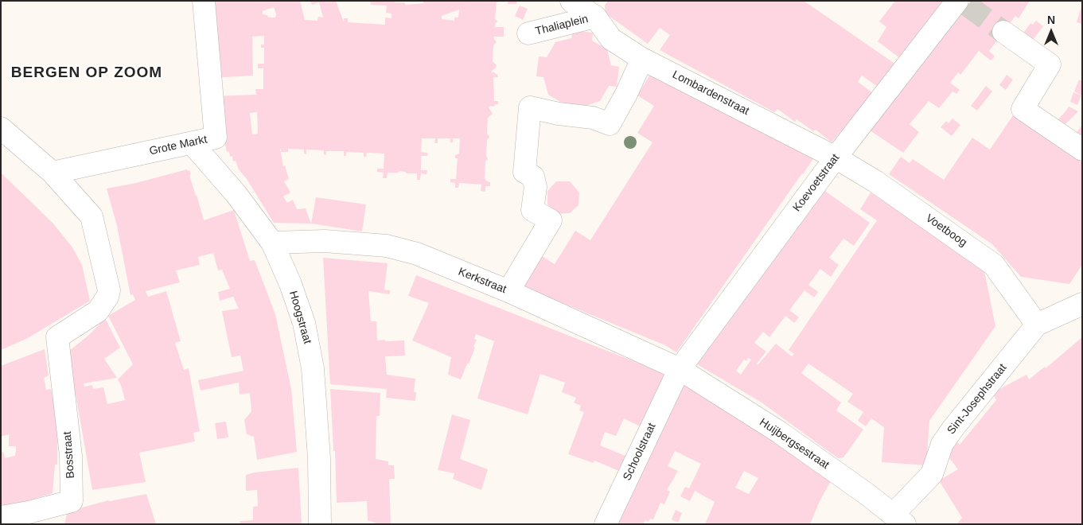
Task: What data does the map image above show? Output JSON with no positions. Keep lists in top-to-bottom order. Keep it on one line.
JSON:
{"streets":{"street":["Thaliaplein","Lombardenstraat","Grote Markt","Koevoetstraat","Voetboog","Kerkstraat","Hoogstraat","Sint-Josephstraat","Huijbergsestraat","Schoolstraat","Bosstraat"]},"crossings":[["Thaliaplein","Lombardenstraat"],["Lombardenstraat","Koevoetstraat"],["Lombardenstraat","Voetboog"],["Grote Markt","Hoogstraat"],["Grote Markt","Bosstraat"],["Koevoetstraat","Voetboog"],["Koevoetstraat","Kerkstraat"],["Koevoetstraat","Huijbergsestraat"],["Koevoetstraat","Schoolstraat"],["Voetboog","Sint-Josephstraat"],["Kerkstraat","Hoogstraat"],["Kerkstraat","Huijbergsestraat"],["Kerkstraat","Schoolstraat"],["Sint-Josephstraat","Huijbergsestraat"],["Huijbergsestraat","Schoolstraat"]],"districts":["BERGEN OP ZOOM"],"north":"top"}
